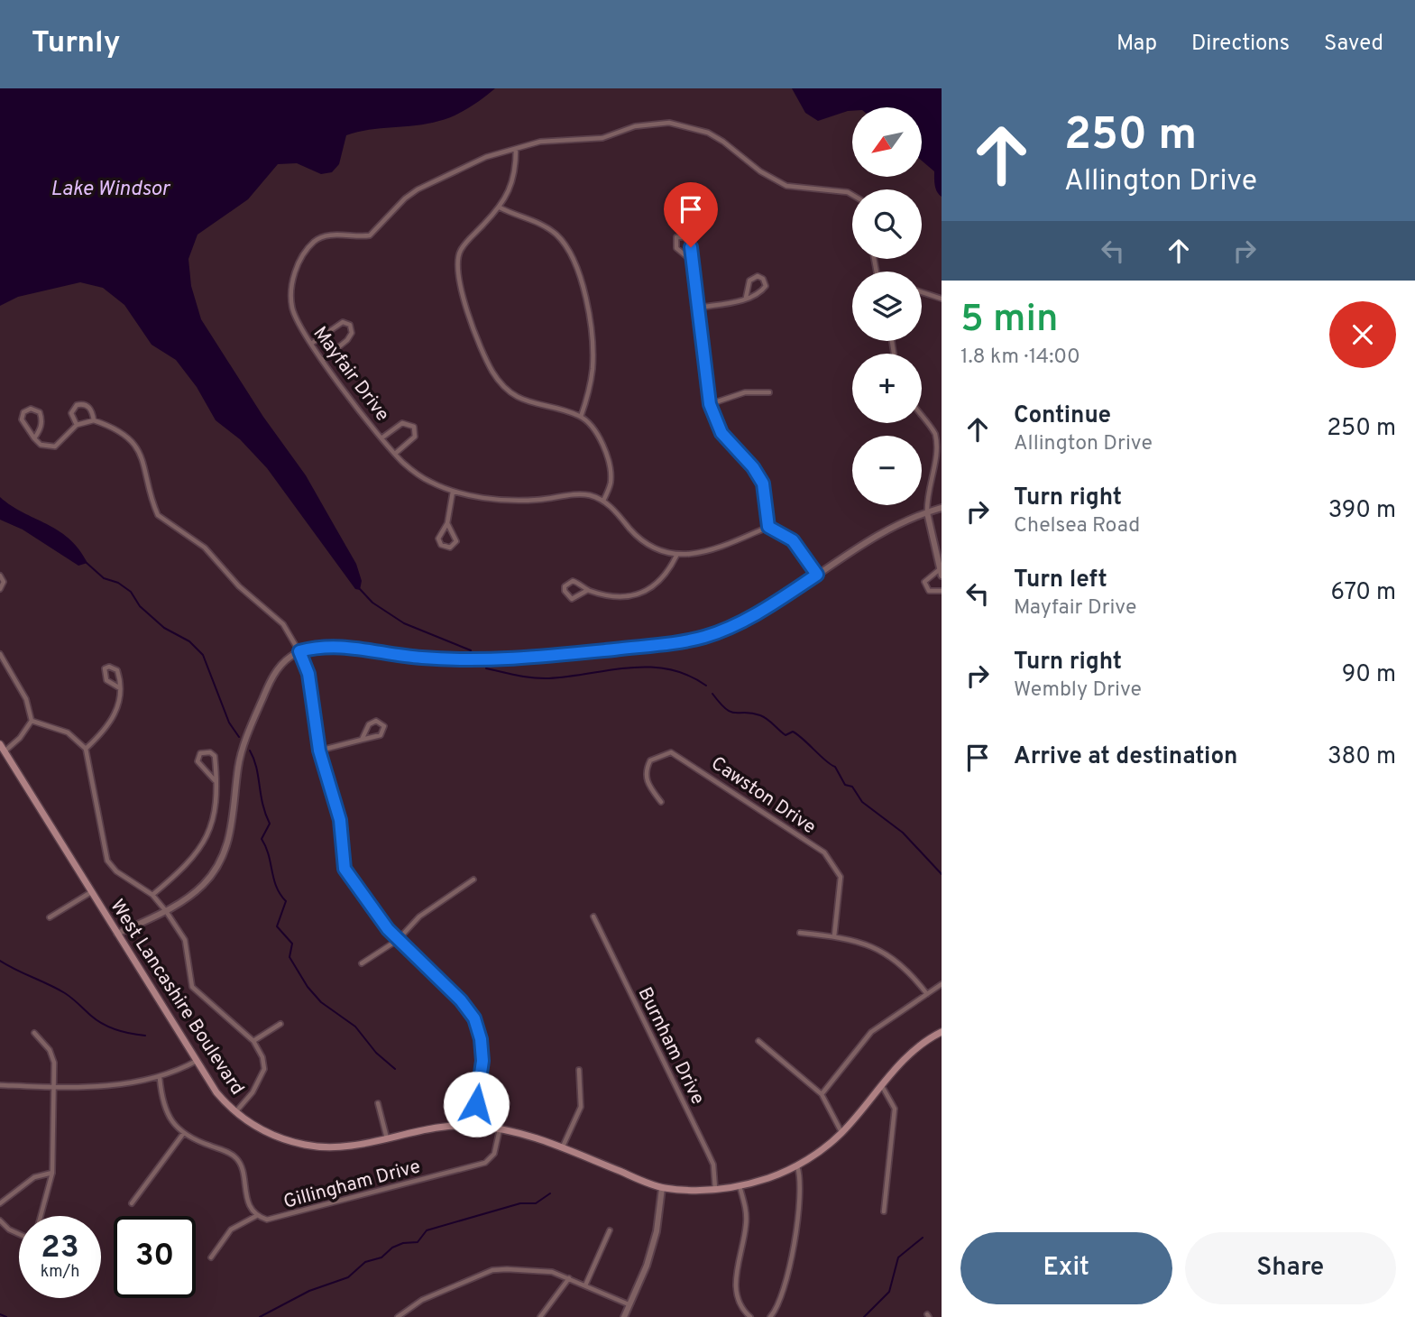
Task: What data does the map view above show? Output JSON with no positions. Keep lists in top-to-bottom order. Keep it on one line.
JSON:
{"streets":{"main road":["West Lancashire Boulevard"],"street":["Mayfair Drive","Cawston Drive","Burnham Drive","Gillingham Drive"]},"crossings":[["West Lancashire Boulevard","Burnham Drive"],["West Lancashire Boulevard","Gillingham Drive"]],"water":["Lake Windsor"],"north":"bottom left","page":{"header":"Turnly","nav":["Map","Directions","Saved"],"turn":["250 m","Allington Drive"],"map_buttons":["+","−"],"heading":["5 min","1.8 km · 14:00"],"list":[{"name":"Continue","note":"Allington Drive","value":"250 m"},{"name":"Turn right","note":"Chelsea Road","value":"390 m"},{"name":"Turn left","note":"Mayfair Drive","value":"670 m"},{"name":"Turn right","note":"Wembly Drive","value":"90 m"},{"name":"Arrive at destination","value":"380 m"}],"speed":"23 km/h","limit":"30","buttons":["Exit","Share"]}}
